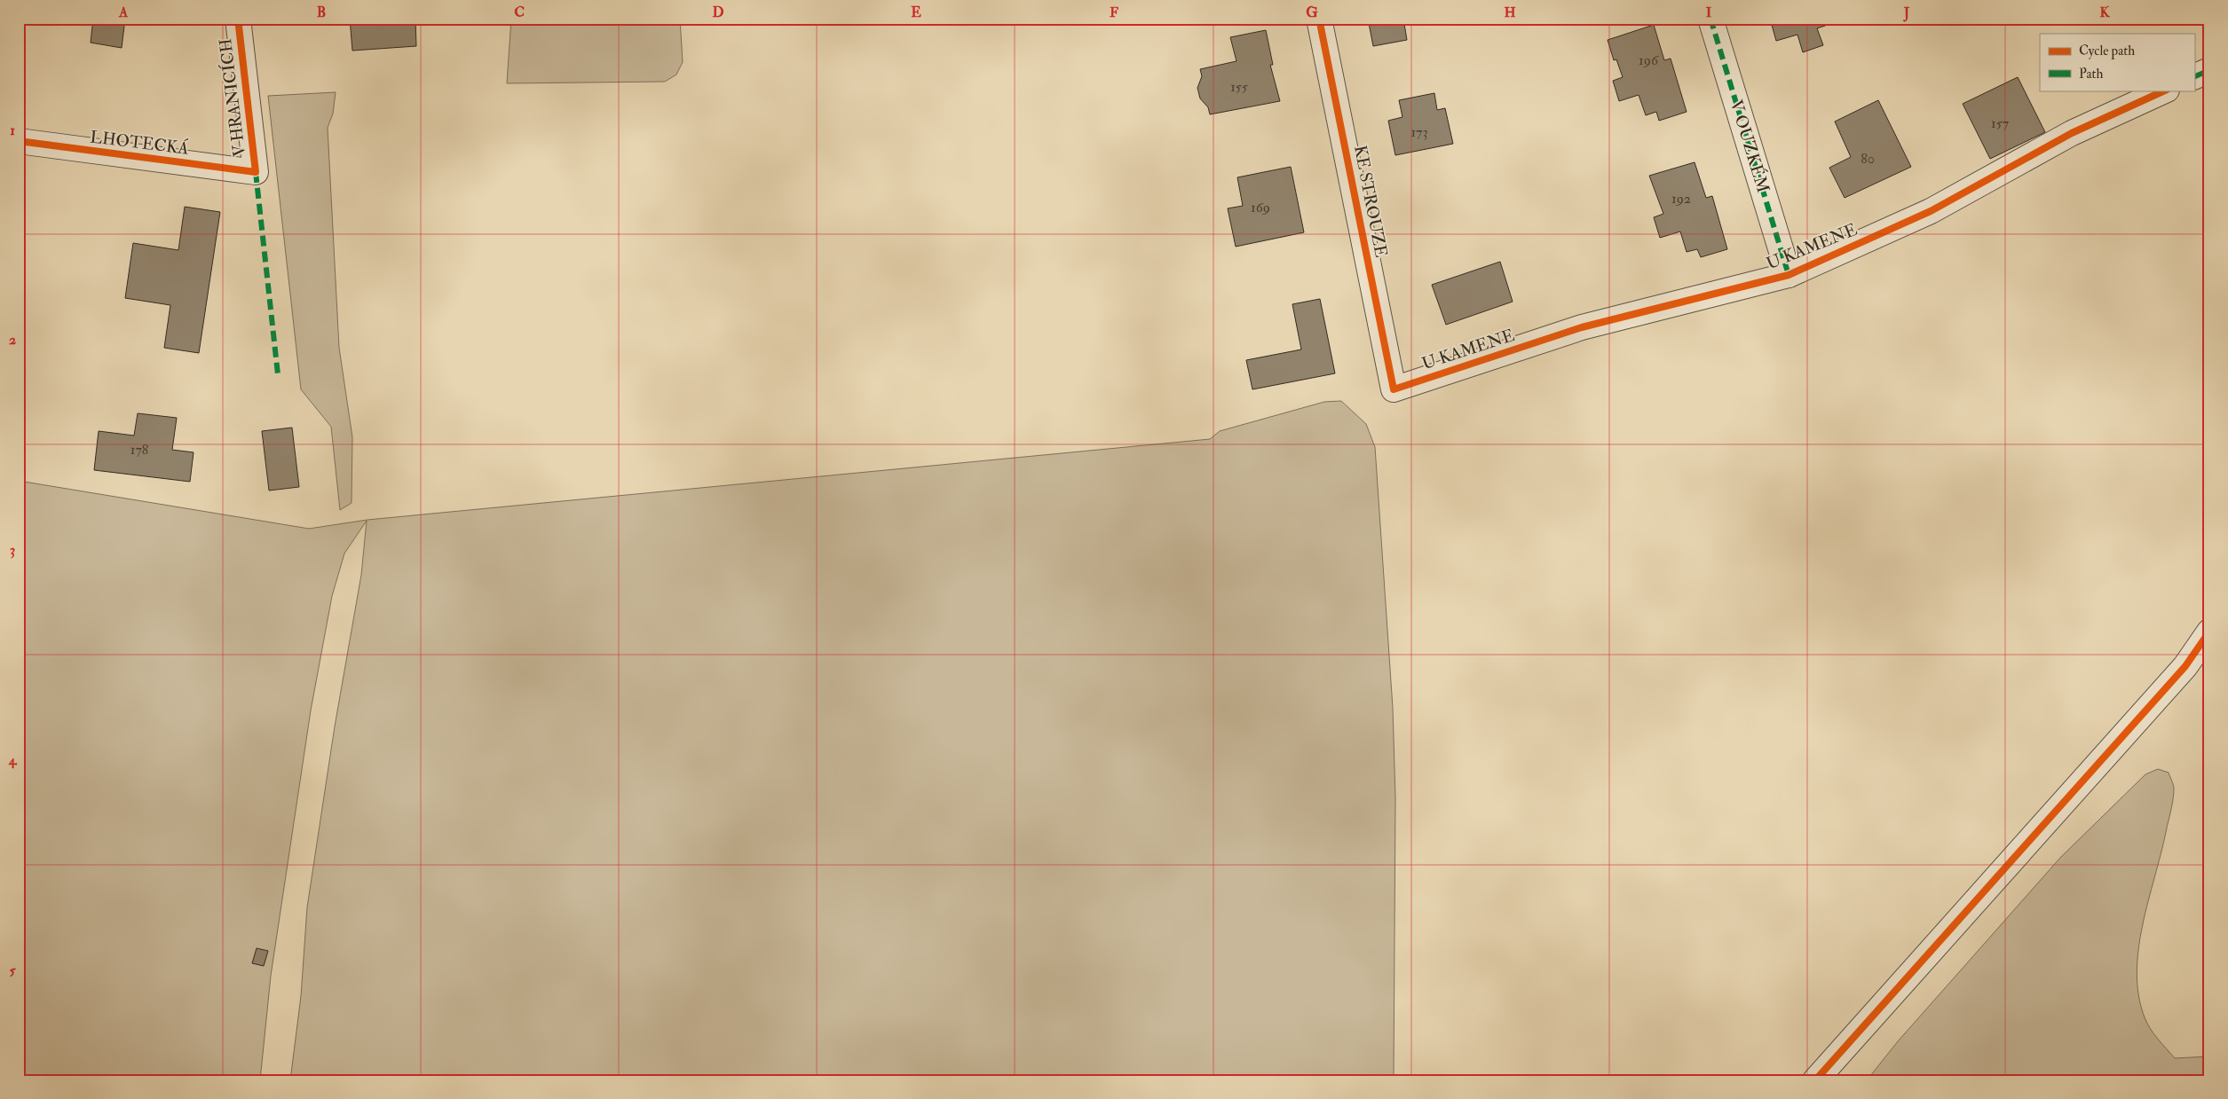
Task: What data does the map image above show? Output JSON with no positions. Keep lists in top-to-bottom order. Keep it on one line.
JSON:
{"streets":{"street":["V HRANICÍCH","LHOTECKÁ","V OUZKÉM","KE STROUZE","U KAMENE"]},"crossings":[["V HRANICÍCH","LHOTECKÁ"],["V OUZKÉM","U KAMENE"],["KE STROUZE","U KAMENE"]],"house_numbers":["196","155","157","173","80","192","169","178"],"legend":["Cycle path","Path"],"grid":{"columns":["A","B","C","D","E","F","G","H","I","J","K"],"rows":["1","2","3","4","5"]}}
